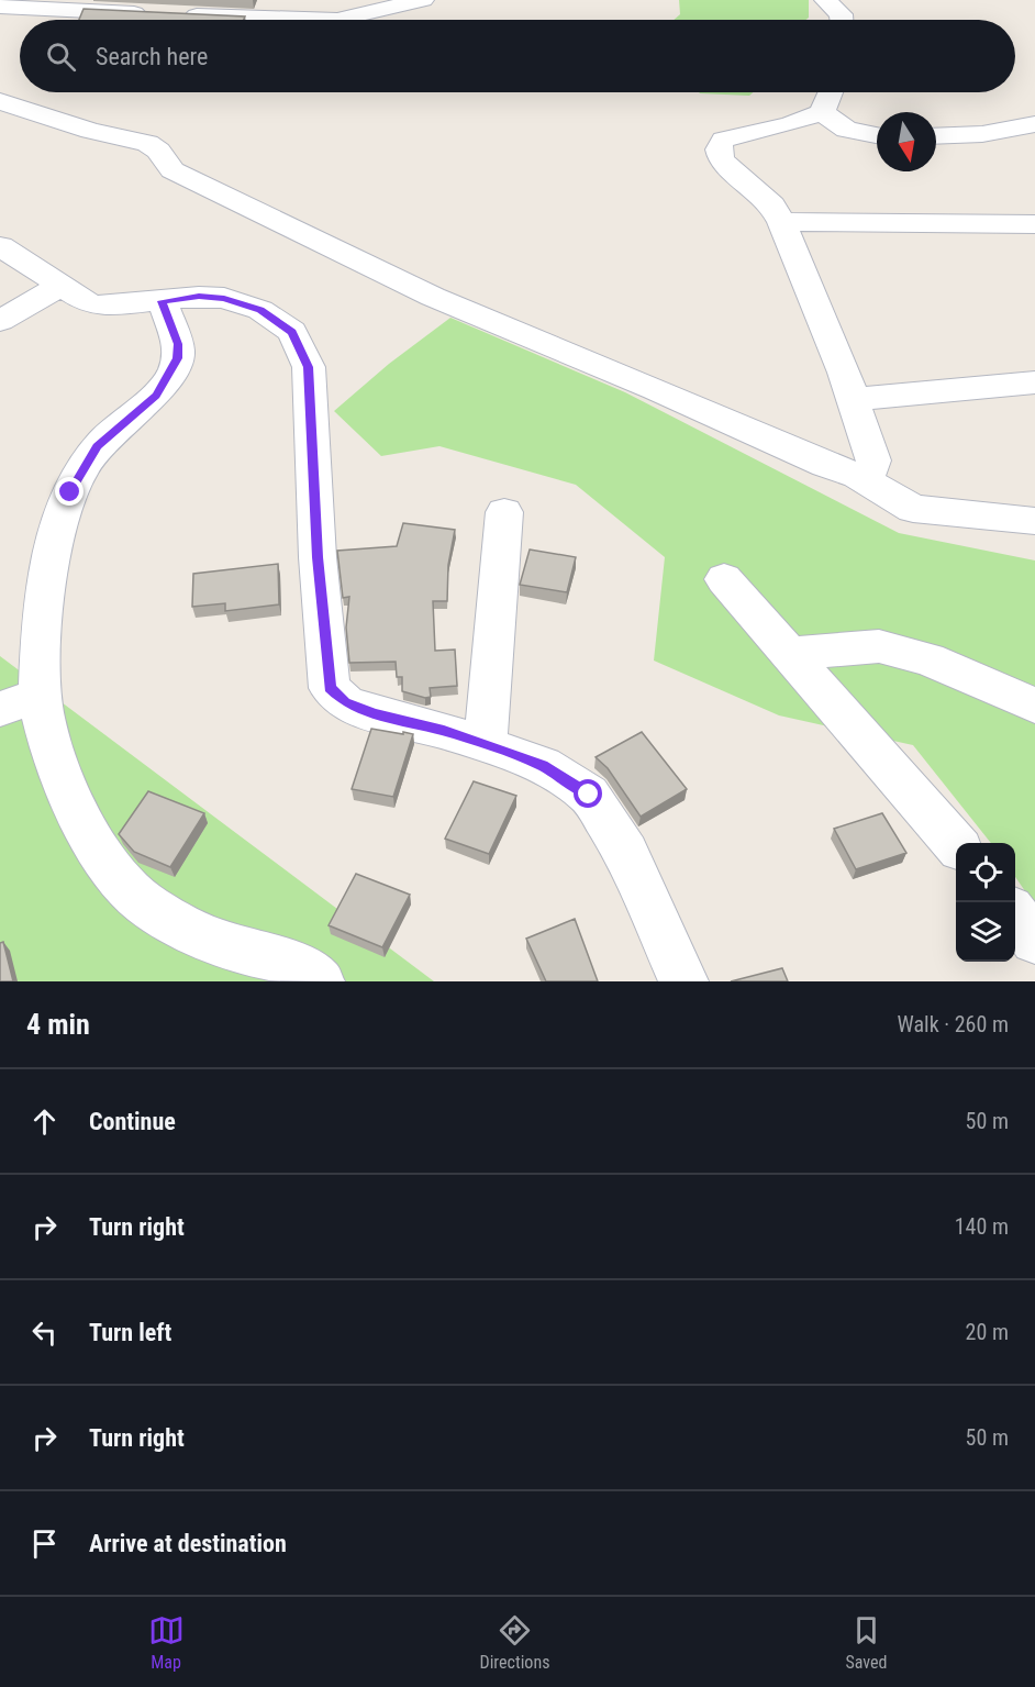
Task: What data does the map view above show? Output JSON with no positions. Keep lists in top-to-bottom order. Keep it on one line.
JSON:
{"north":"bottom","page":{"search":"Search here","heading":["4 min","Walk · 260 m"],"list":[["Continue","50 m"],["Turn right","140 m"],["Turn left","20 m"],["Turn right","50 m"],"Arrive at destination"],"nav":["Map","Directions","Saved"]}}
